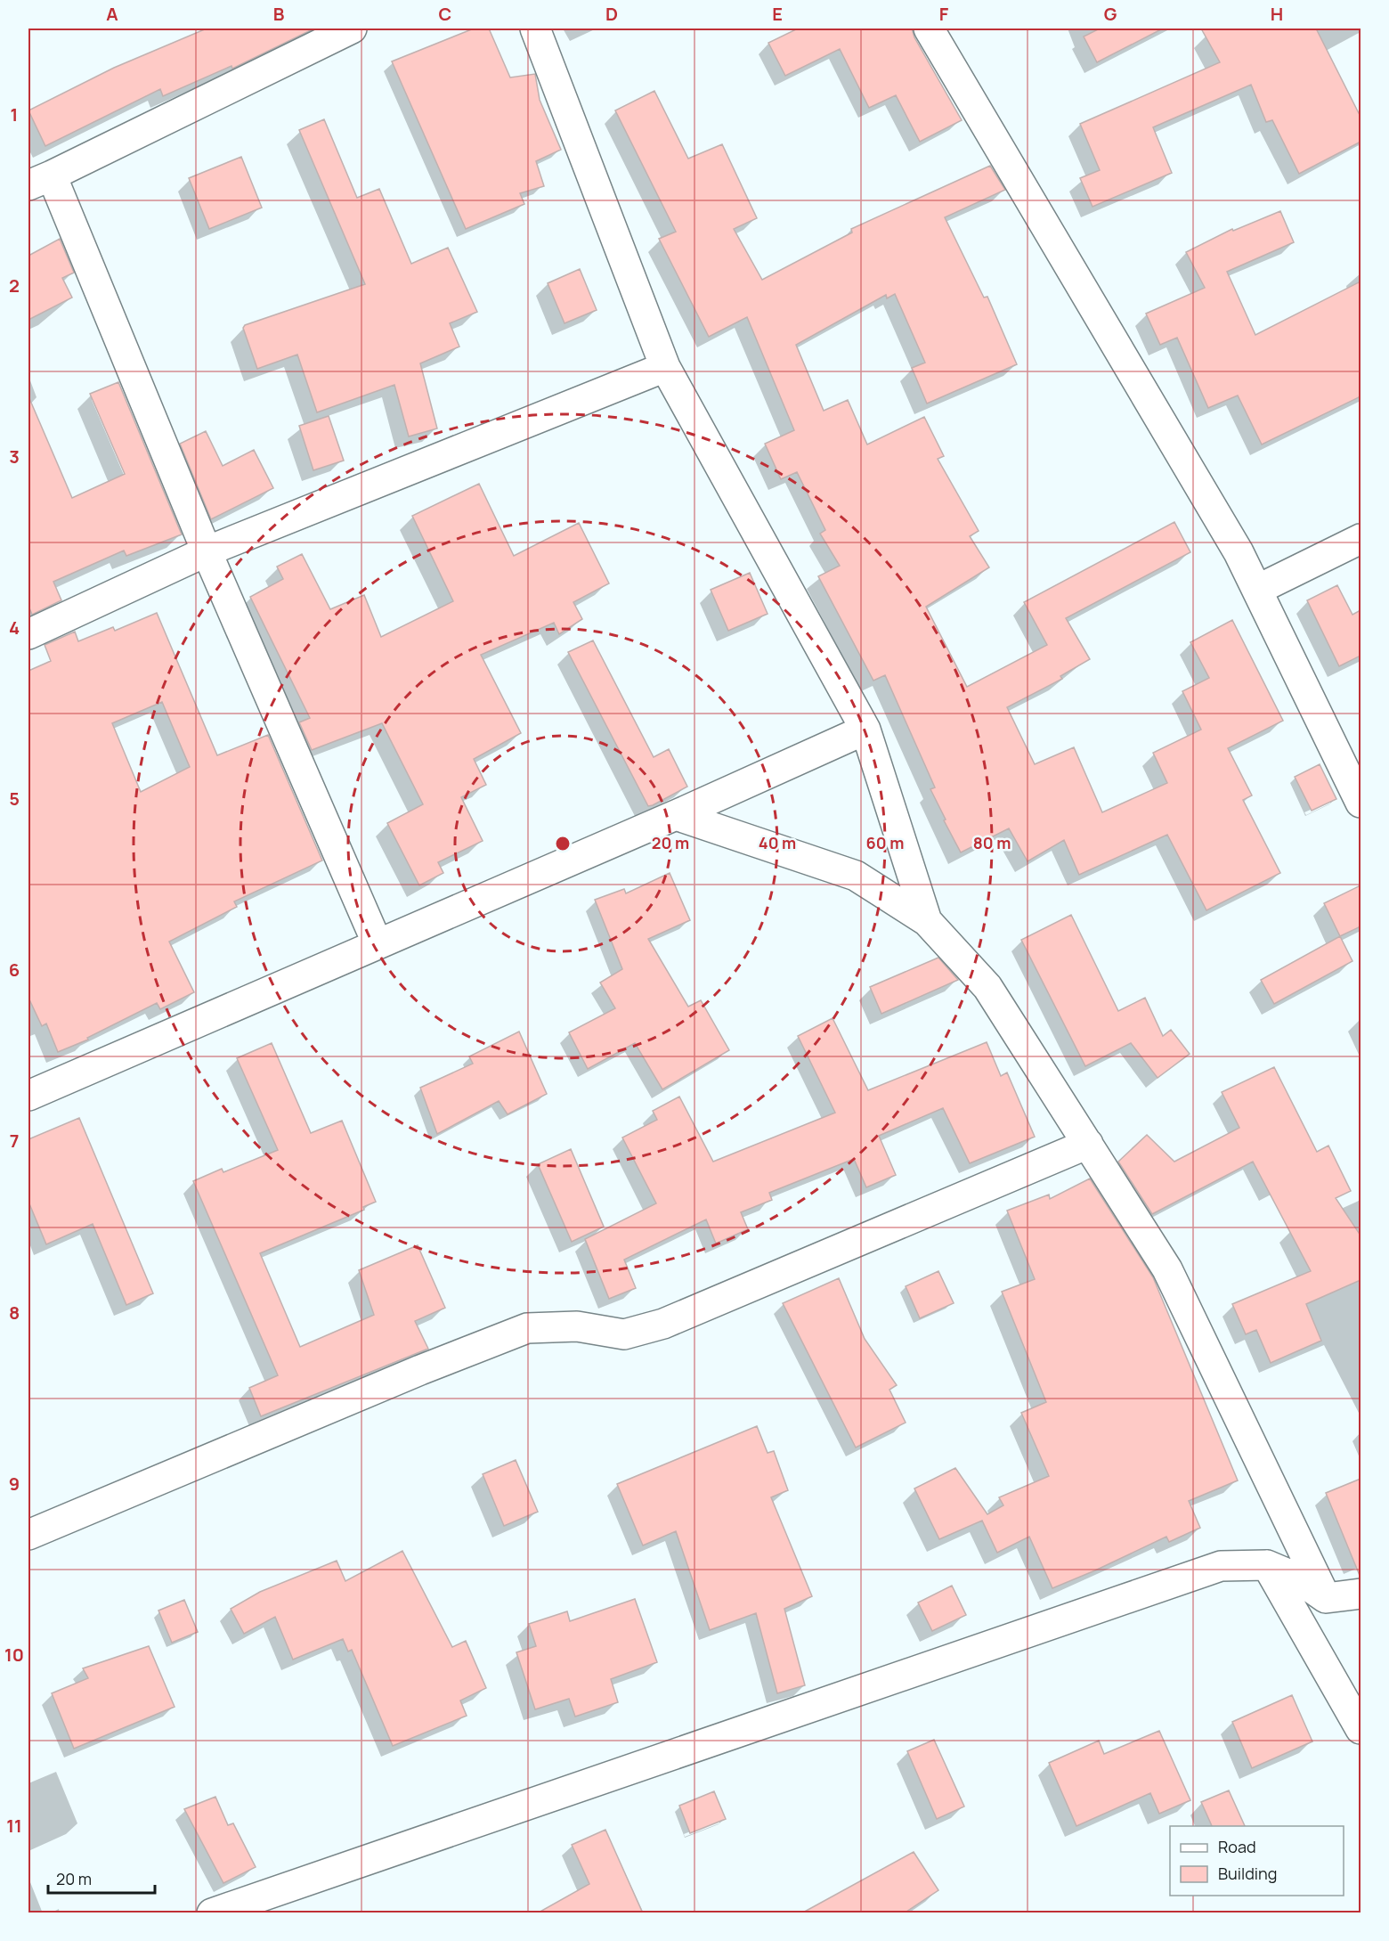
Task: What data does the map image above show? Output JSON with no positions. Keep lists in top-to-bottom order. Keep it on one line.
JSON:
{"legend":["Road","Building"],"scale_bar":"20 m","grid":{"columns":["A","B","C","D","E","F","G","H"],"rows":["1","2","3","4","5","6","7","8","9","10","11"]},"rings":["20 m","40 m","60 m","80 m"]}
